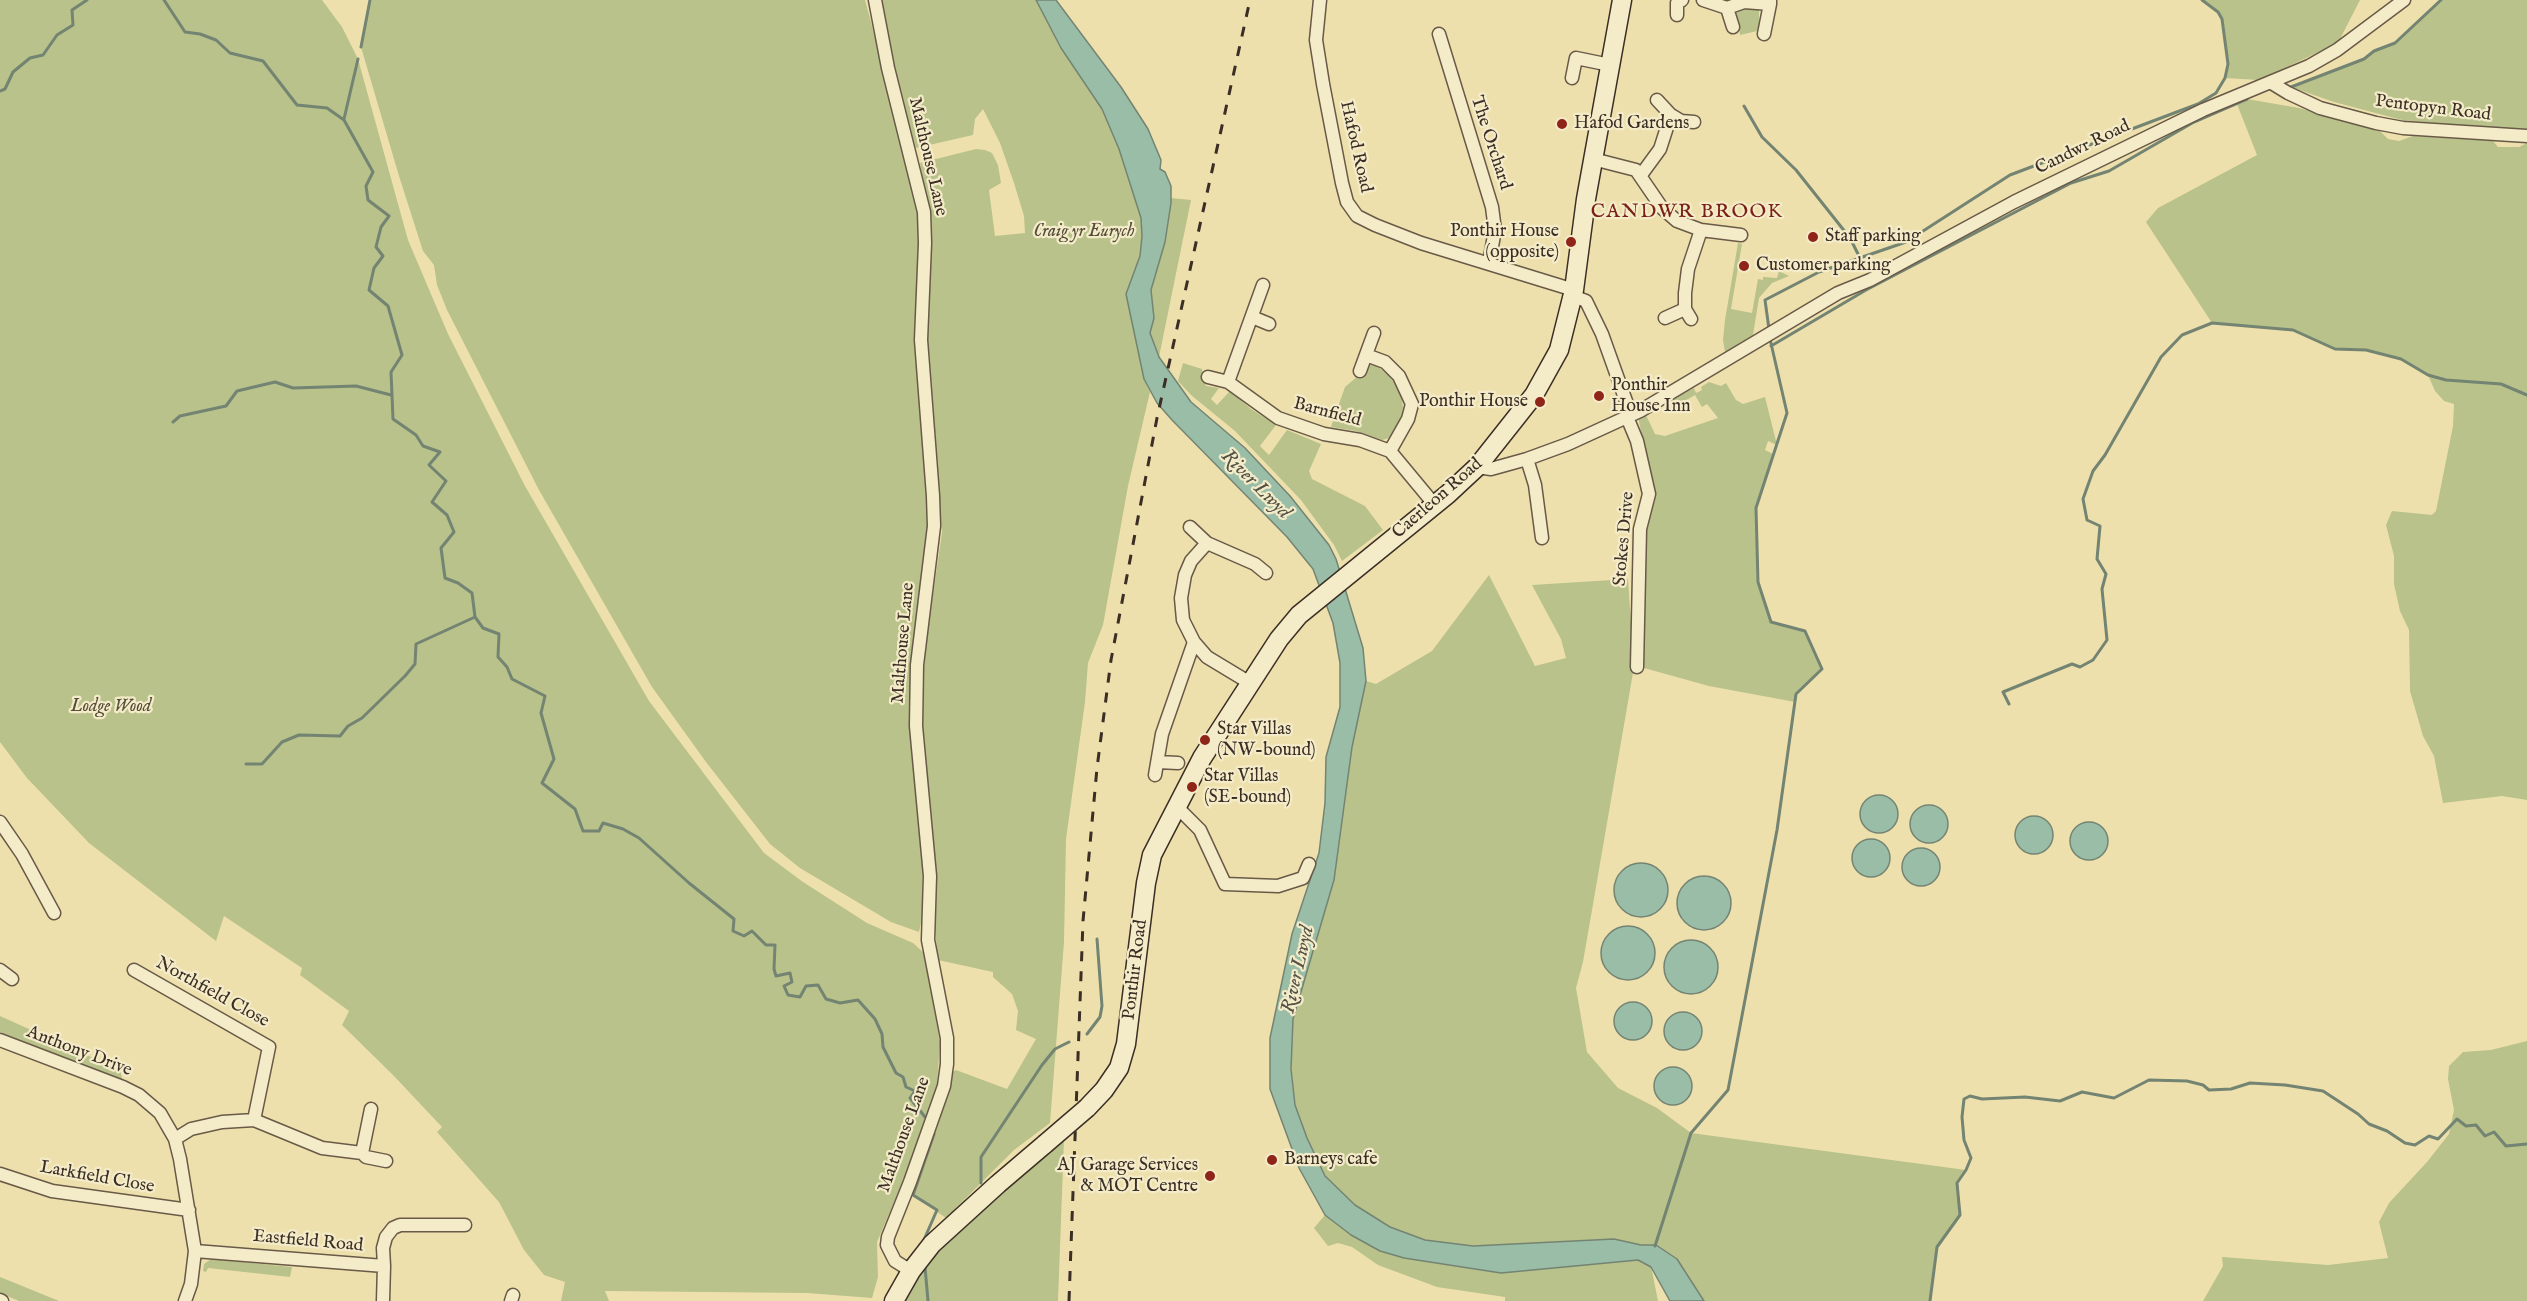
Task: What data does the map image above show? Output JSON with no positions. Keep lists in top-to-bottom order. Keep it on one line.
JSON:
{"streets":{"main road":["Caerleon Road","Ponthir Road"],"street":["Pentopyn Road","The Orchard","Hafod Road","Candwr Road","Malthouse Lane","Barnfield","Stokes Drive","Northfield Close","Anthony Drive","Larkfield Close","Eastfield Road"]},"crossings":[["Pentopyn Road","Candwr Road"],["The Orchard","Hafod Road"],["Hafod Road","Caerleon Road"],["Hafod Road","Stokes Drive"],["Candwr Road","Stokes Drive"],["Malthouse Lane","Ponthir Road"],["Caerleon Road","Stokes Drive"],["Caerleon Road","Ponthir Road"],["Anthony Drive","Larkfield Close"],["Anthony Drive","Eastfield Road"]],"districts":["CANDWR BROOK"],"water":["River Lwyd"],"parks":["Craig yr Eurych","Lodge Wood"],"places":["Hafod Gardens","Staff parking","Ponthir House (opposite)","Customer parking","Ponthir House Inn","Ponthir House","Star Villas (NW-bound)","Star Villas (SE-bound)","Barneys cafe","AJ Garage Services & MOT Centre"]}
